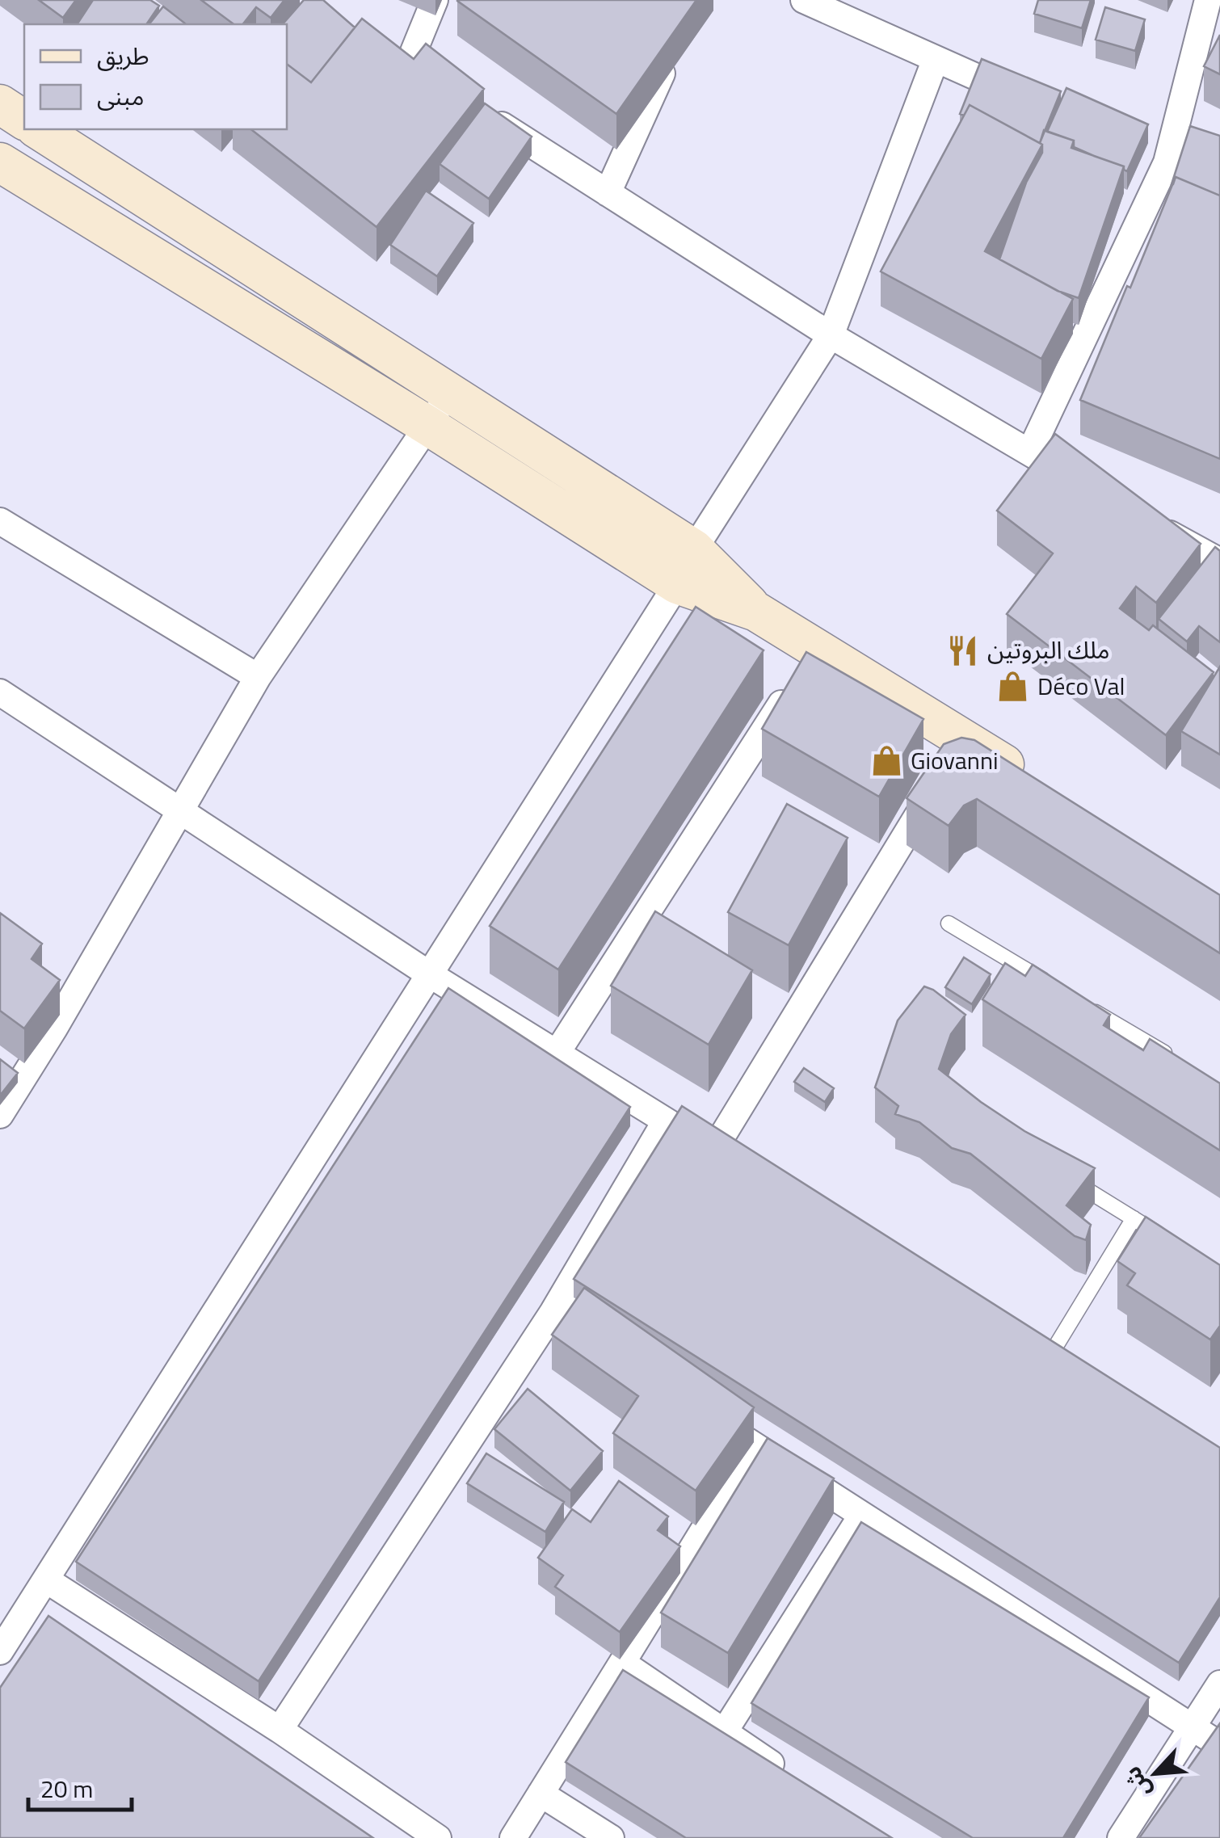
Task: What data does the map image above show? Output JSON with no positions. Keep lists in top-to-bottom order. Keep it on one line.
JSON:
{"places":{"restaurant":["ملك البروتين"],"shop":["Déco Val","Giovanni"]},"legend":["طريق","مبنى"],"scale_bar":"20 m","north":"bottom left"}
